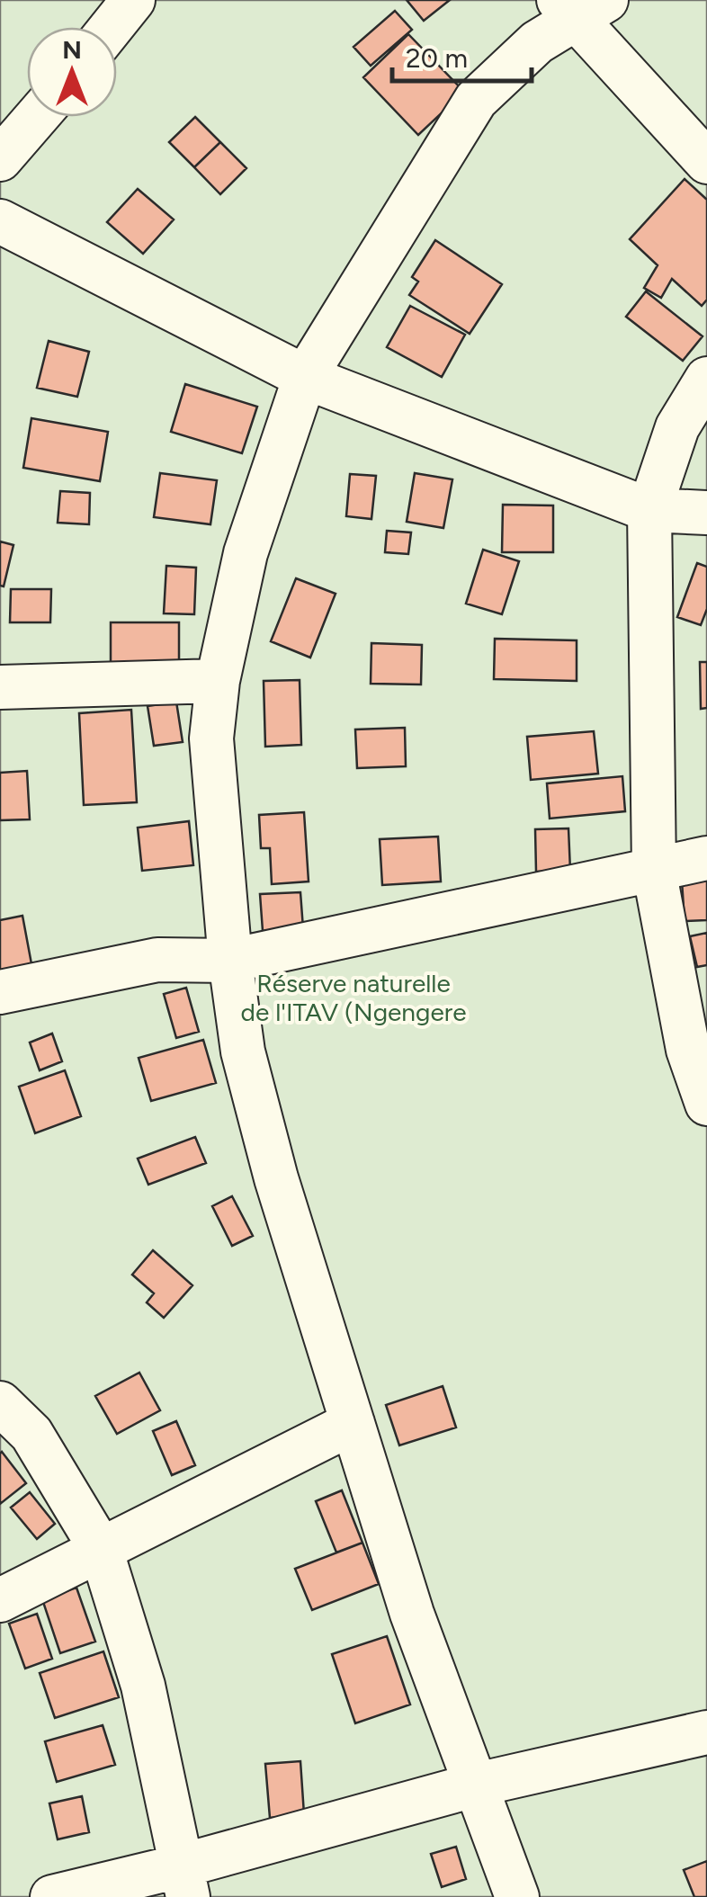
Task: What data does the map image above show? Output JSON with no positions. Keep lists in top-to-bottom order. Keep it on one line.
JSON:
{"parks":["Réserve naturelle de l'ITAV (Ngengere"],"scale_bar":"20 m","north":"top"}
